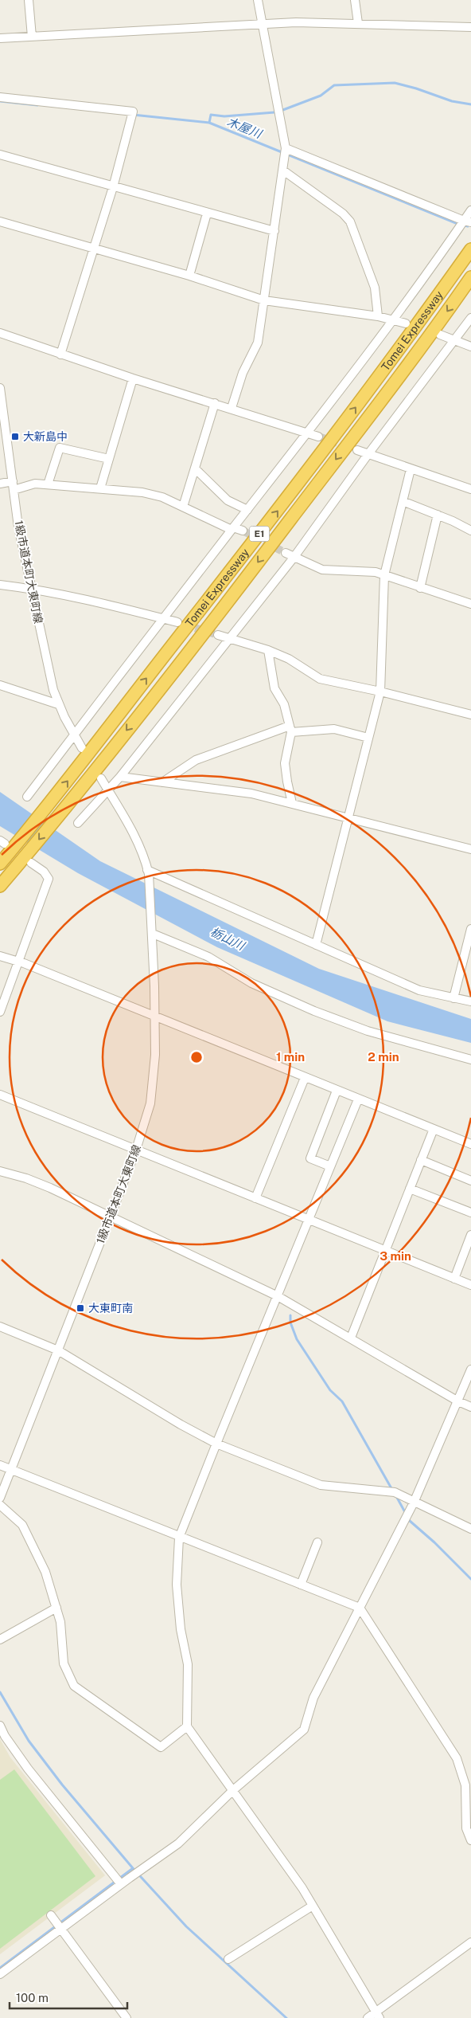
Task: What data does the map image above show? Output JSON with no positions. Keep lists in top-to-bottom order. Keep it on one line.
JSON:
{"streets":{"highway":["Tomei Expressway","E1"],"street":["1級市道本町大東町線"]},"water":["木屋川","栃山川"],"places":{"transit":["大新島中","大東町南"]},"scale_bar":"100 m","rings":["1 min","2 min","3 min"]}
